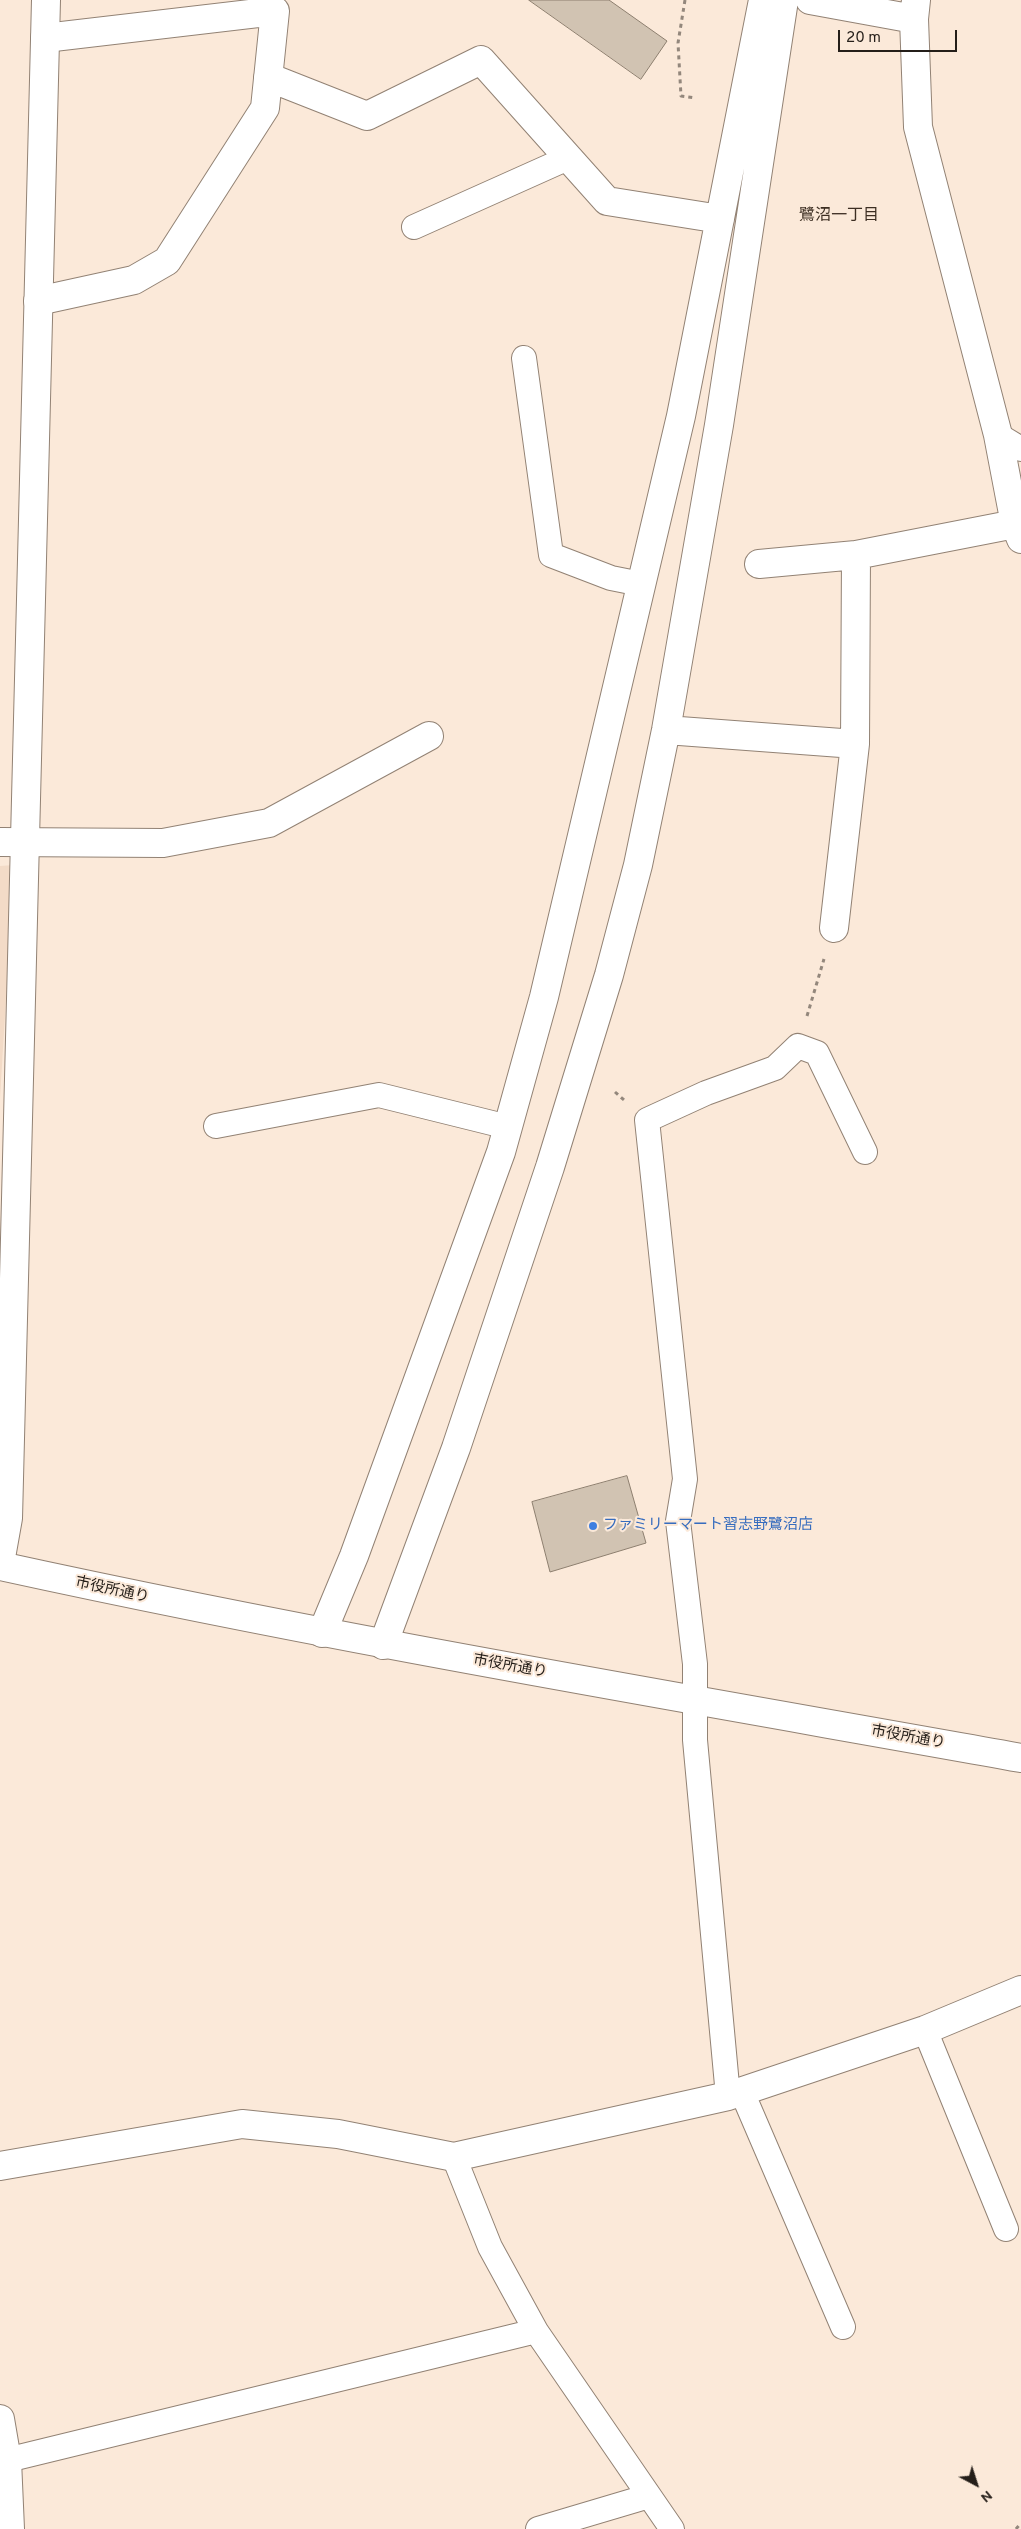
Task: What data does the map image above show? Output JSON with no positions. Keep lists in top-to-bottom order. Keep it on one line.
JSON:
{"streets":{"street":["市役所通り"]},"districts":["鷺沼一丁目"],"places":["ファミリーマート習志野鷺沼店"],"scale_bar":"20 m","north":"bottom right"}
